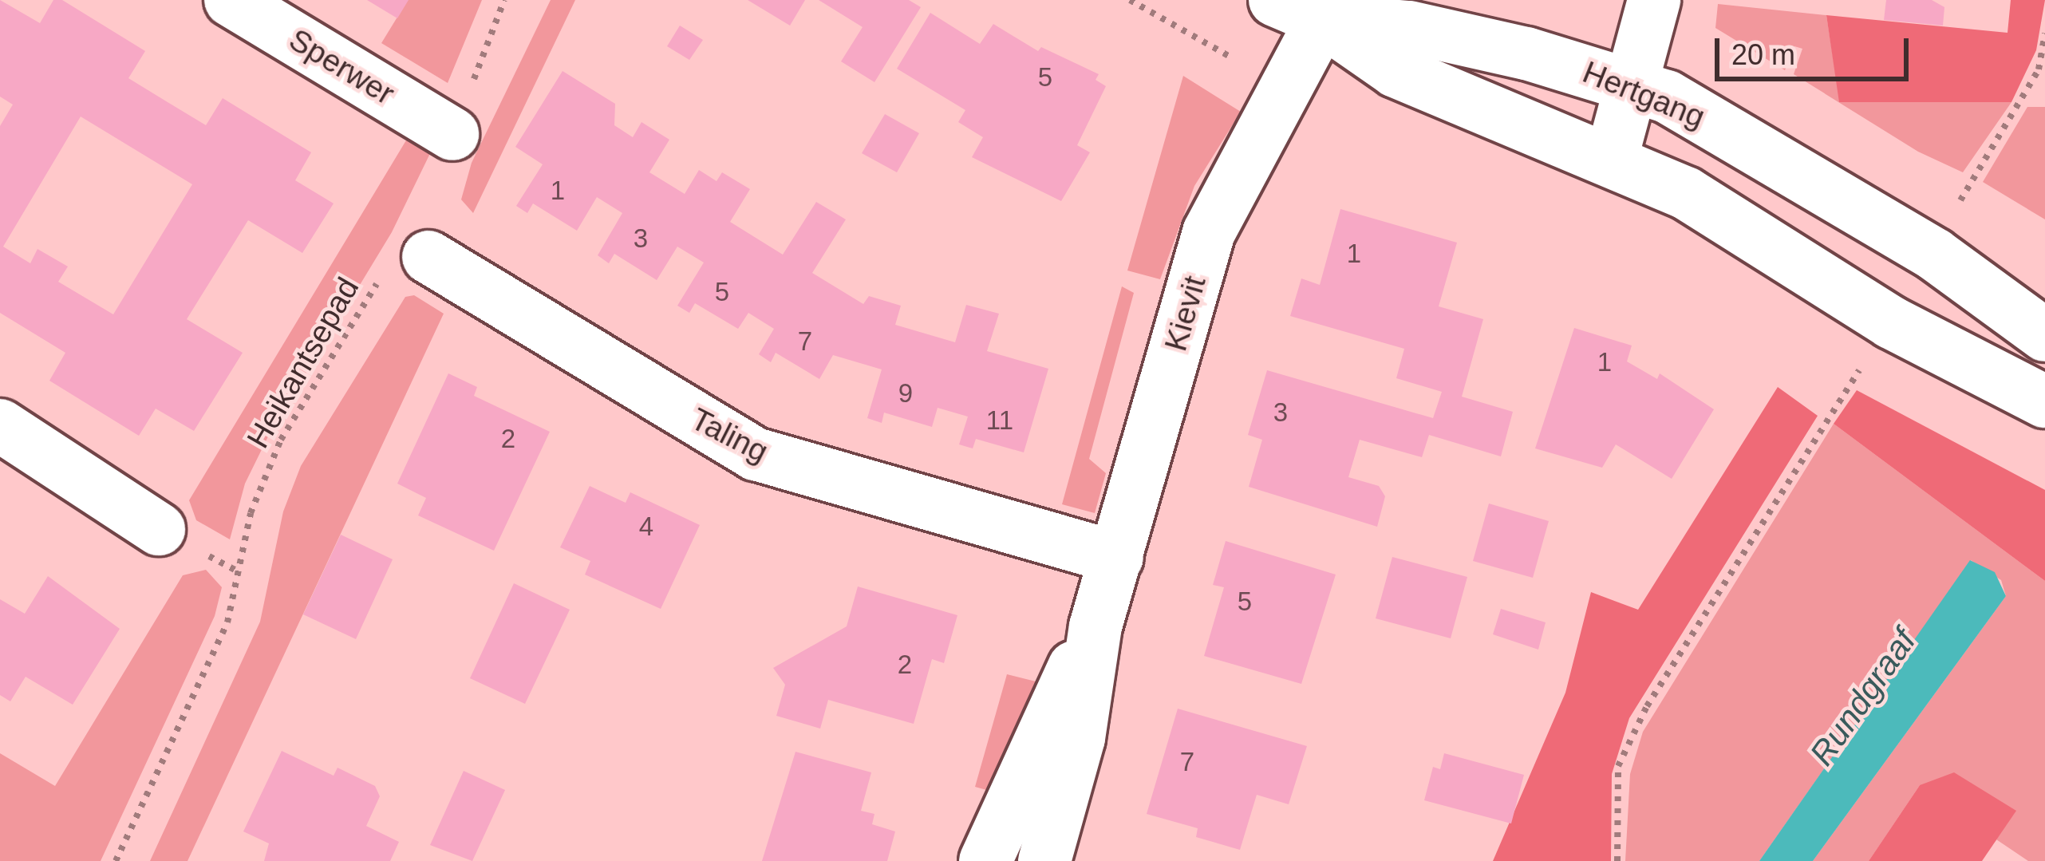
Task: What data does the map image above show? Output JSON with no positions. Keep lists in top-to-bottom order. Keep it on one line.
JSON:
{"streets":{"street":["Sperwer","Hertgang","Kievit","Taling"],"path":["Heikantsepad"]},"crossings":[["Hertgang","Kievit"],["Kievit","Taling"],["Heikantsepad","Taling"]],"water":["Rundgraaf"],"house_numbers":["5","1","3","1","5","7","1","9","3","11","2","4","5","2","7"],"scale_bar":"20 m"}
